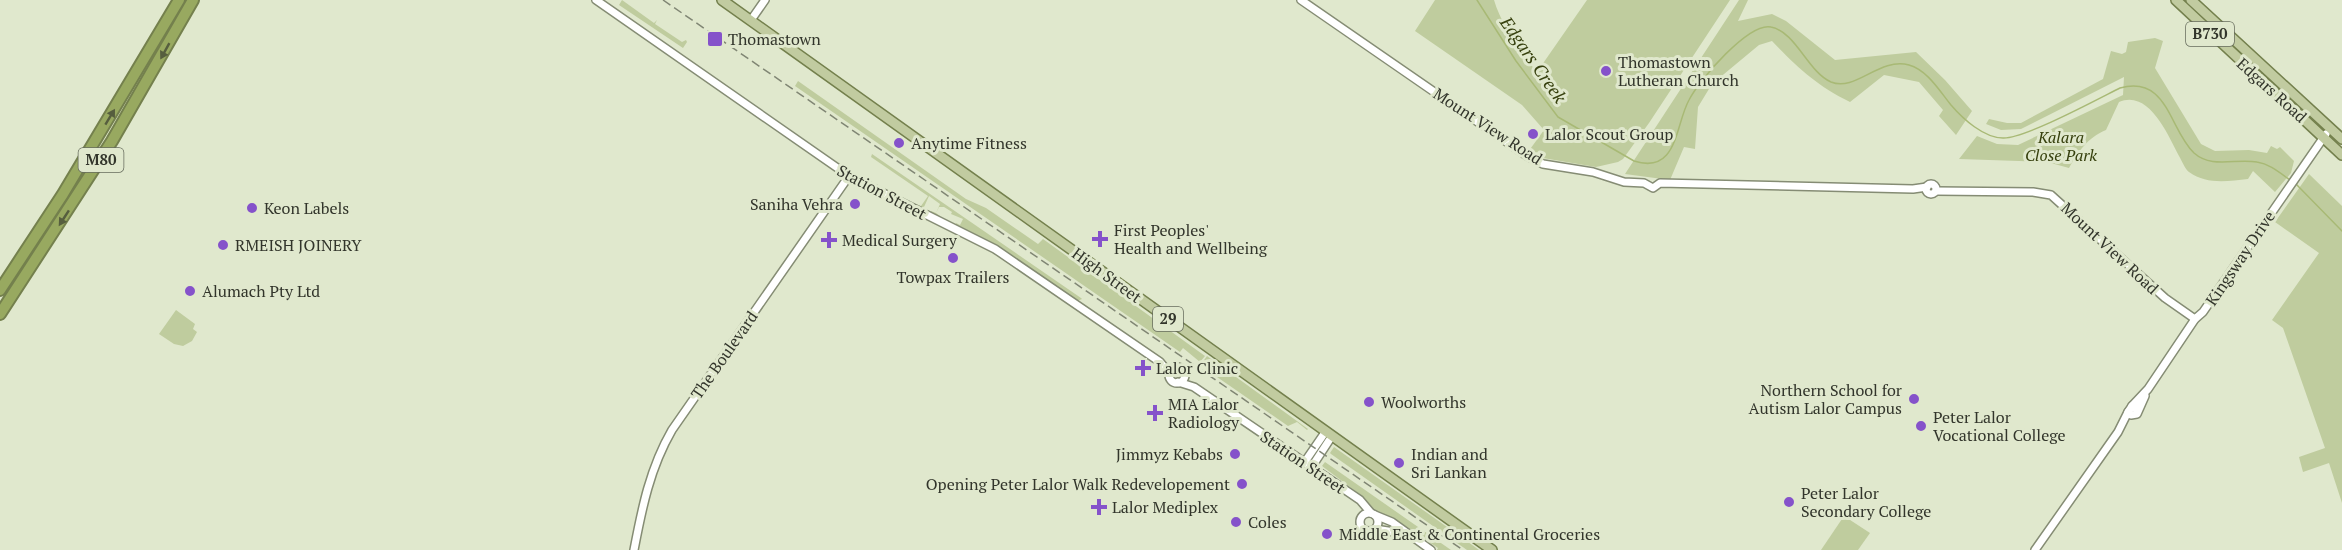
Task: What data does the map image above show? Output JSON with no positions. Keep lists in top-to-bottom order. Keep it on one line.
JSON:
{"streets":{"highway":["M80"],"main road":["B730","Edgars Road","High Street","29"],"street":["Mount View Road","Station Street","Kingsway Drive","The Boulevard"]},"crossings":[["Edgars Road","Kingsway Drive"],["Mount View Road","Kingsway Drive"],["Station Street","The Boulevard"]],"water":["Edgars Creek"],"parks":["Kalara Close Park"],"places":{"transit":["Thomastown"],"other":["Thomastown Lutheran Church","Lalor Scout Group","Anytime Fitness","Saniha Vehra","Keon Labels","RMEISH JOINERY","Towpax Trailers","Alumach Pty Ltd","Northern School for Autism Lalor Campus","Woolworths","Peter Lalor Vocational College","Jimmyz Kebabs","Indian and Sri Lankan","Opening Peter Lalor Walk Redevelopement","Peter Lalor Secondary College","Coles","Middle East & Continental Groceries"],"health":["First Peoples' Health and Wellbeing","Medical Surgery","Lalor Clinic","MIA Lalor Radiology","Lalor Mediplex"]}}
